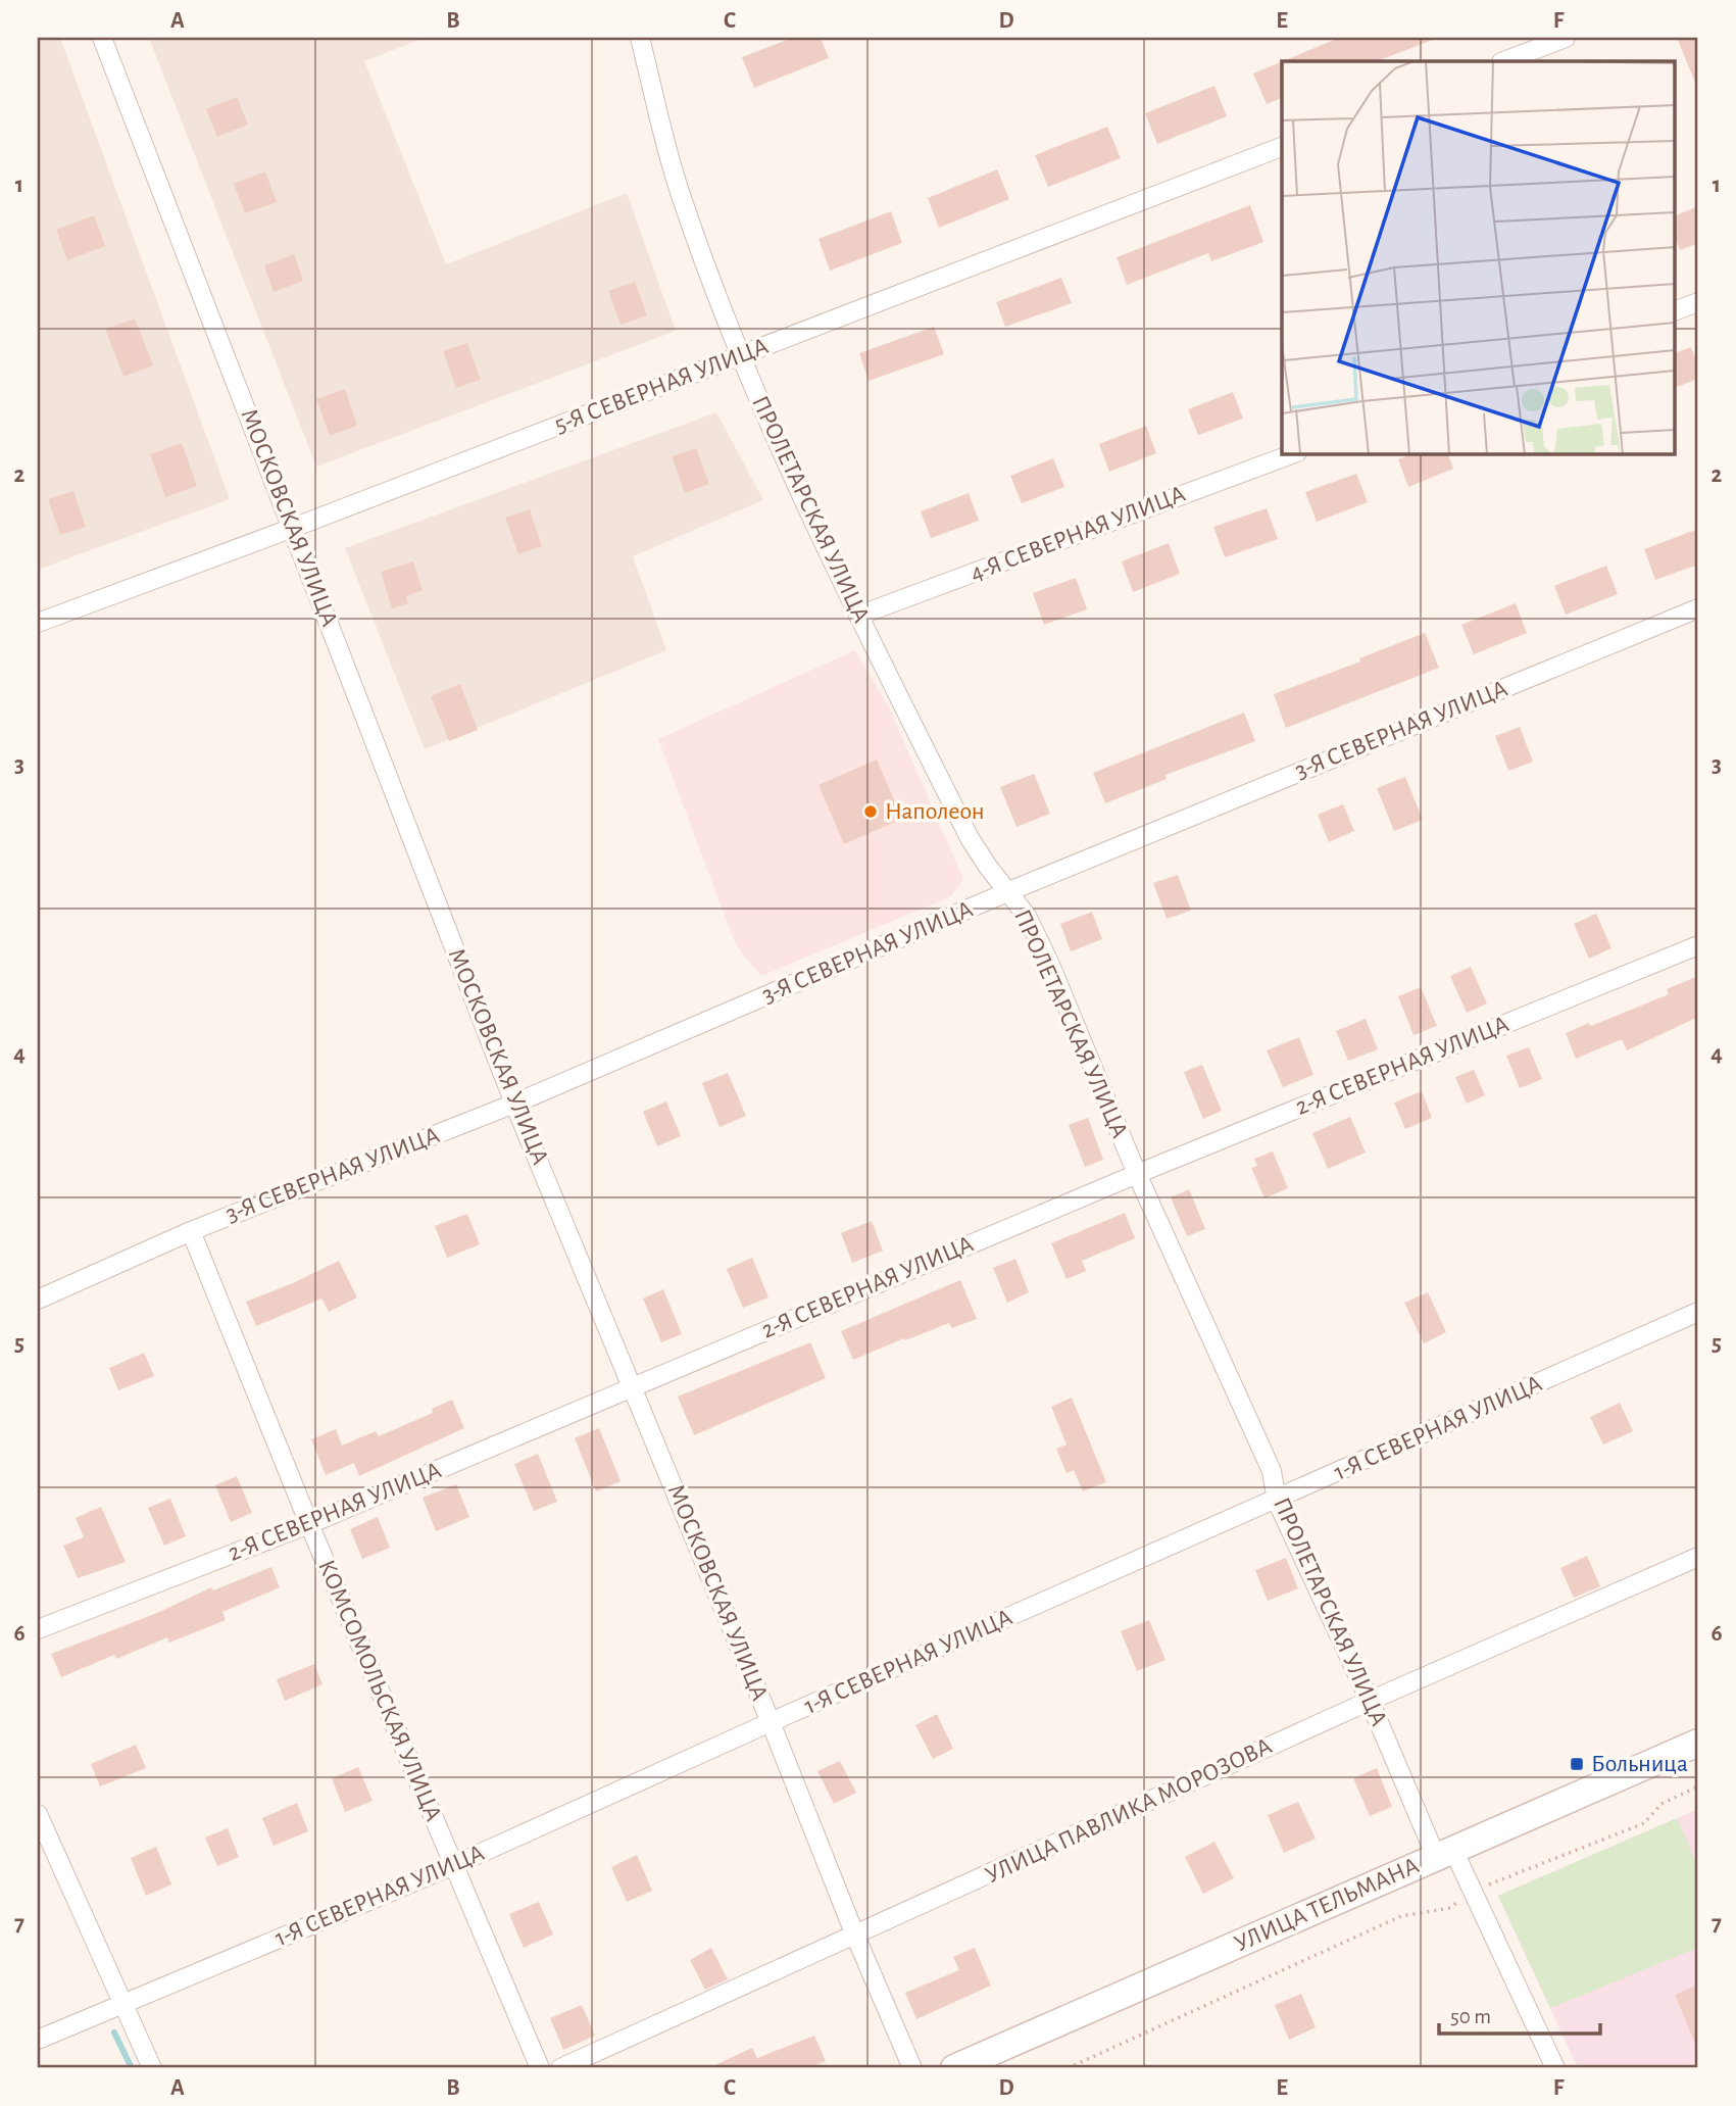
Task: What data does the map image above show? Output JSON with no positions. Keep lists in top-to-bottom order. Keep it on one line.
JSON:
{"streets":{"street":["5-Я СЕВЕРНАЯ УЛИЦА","ПРОЛЕТАРСКАЯ УЛИЦА","МОСКОВСКАЯ УЛИЦА","4-Я СЕВЕРНАЯ УЛИЦА","3-Я СЕВЕРНАЯ УЛИЦА","2-Я СЕВЕРНАЯ УЛИЦА","1-Я СЕВЕРНАЯ УЛИЦА","КОМСОМОЛЬСКАЯ УЛИЦА","УЛИЦА ПАВЛИКА МОРОЗОВА","УЛИЦА ТЕЛЬМАНА"]},"crossings":[["5-Я СЕВЕРНАЯ УЛИЦА","ПРОЛЕТАРСКАЯ УЛИЦА"],["5-Я СЕВЕРНАЯ УЛИЦА","МОСКОВСКАЯ УЛИЦА"],["ПРОЛЕТАРСКАЯ УЛИЦА","4-Я СЕВЕРНАЯ УЛИЦА"],["ПРОЛЕТАРСКАЯ УЛИЦА","3-Я СЕВЕРНАЯ УЛИЦА"],["ПРОЛЕТАРСКАЯ УЛИЦА","2-Я СЕВЕРНАЯ УЛИЦА"],["ПРОЛЕТАРСКАЯ УЛИЦА","1-Я СЕВЕРНАЯ УЛИЦА"],["ПРОЛЕТАРСКАЯ УЛИЦА","УЛИЦА ПАВЛИКА МОРОЗОВА"],["ПРОЛЕТАРСКАЯ УЛИЦА","УЛИЦА ТЕЛЬМАНА"],["МОСКОВСКАЯ УЛИЦА","3-Я СЕВЕРНАЯ УЛИЦА"],["МОСКОВСКАЯ УЛИЦА","2-Я СЕВЕРНАЯ УЛИЦА"],["МОСКОВСКАЯ УЛИЦА","1-Я СЕВЕРНАЯ УЛИЦА"],["МОСКОВСКАЯ УЛИЦА","УЛИЦА ПАВЛИКА МОРОЗОВА"],["3-Я СЕВЕРНАЯ УЛИЦА","КОМСОМОЛЬСКАЯ УЛИЦА"],["2-Я СЕВЕРНАЯ УЛИЦА","КОМСОМОЛЬСКАЯ УЛИЦА"],["1-Я СЕВЕРНАЯ УЛИЦА","КОМСОМОЛЬСКАЯ УЛИЦА"]],"places":{"other":["Наполеон"],"transit":["Больница"]},"scale_bar":"50 m","grid":{"columns":["A","B","C","D","E","F"],"rows":["1","2","3","4","5","6","7"]}}
